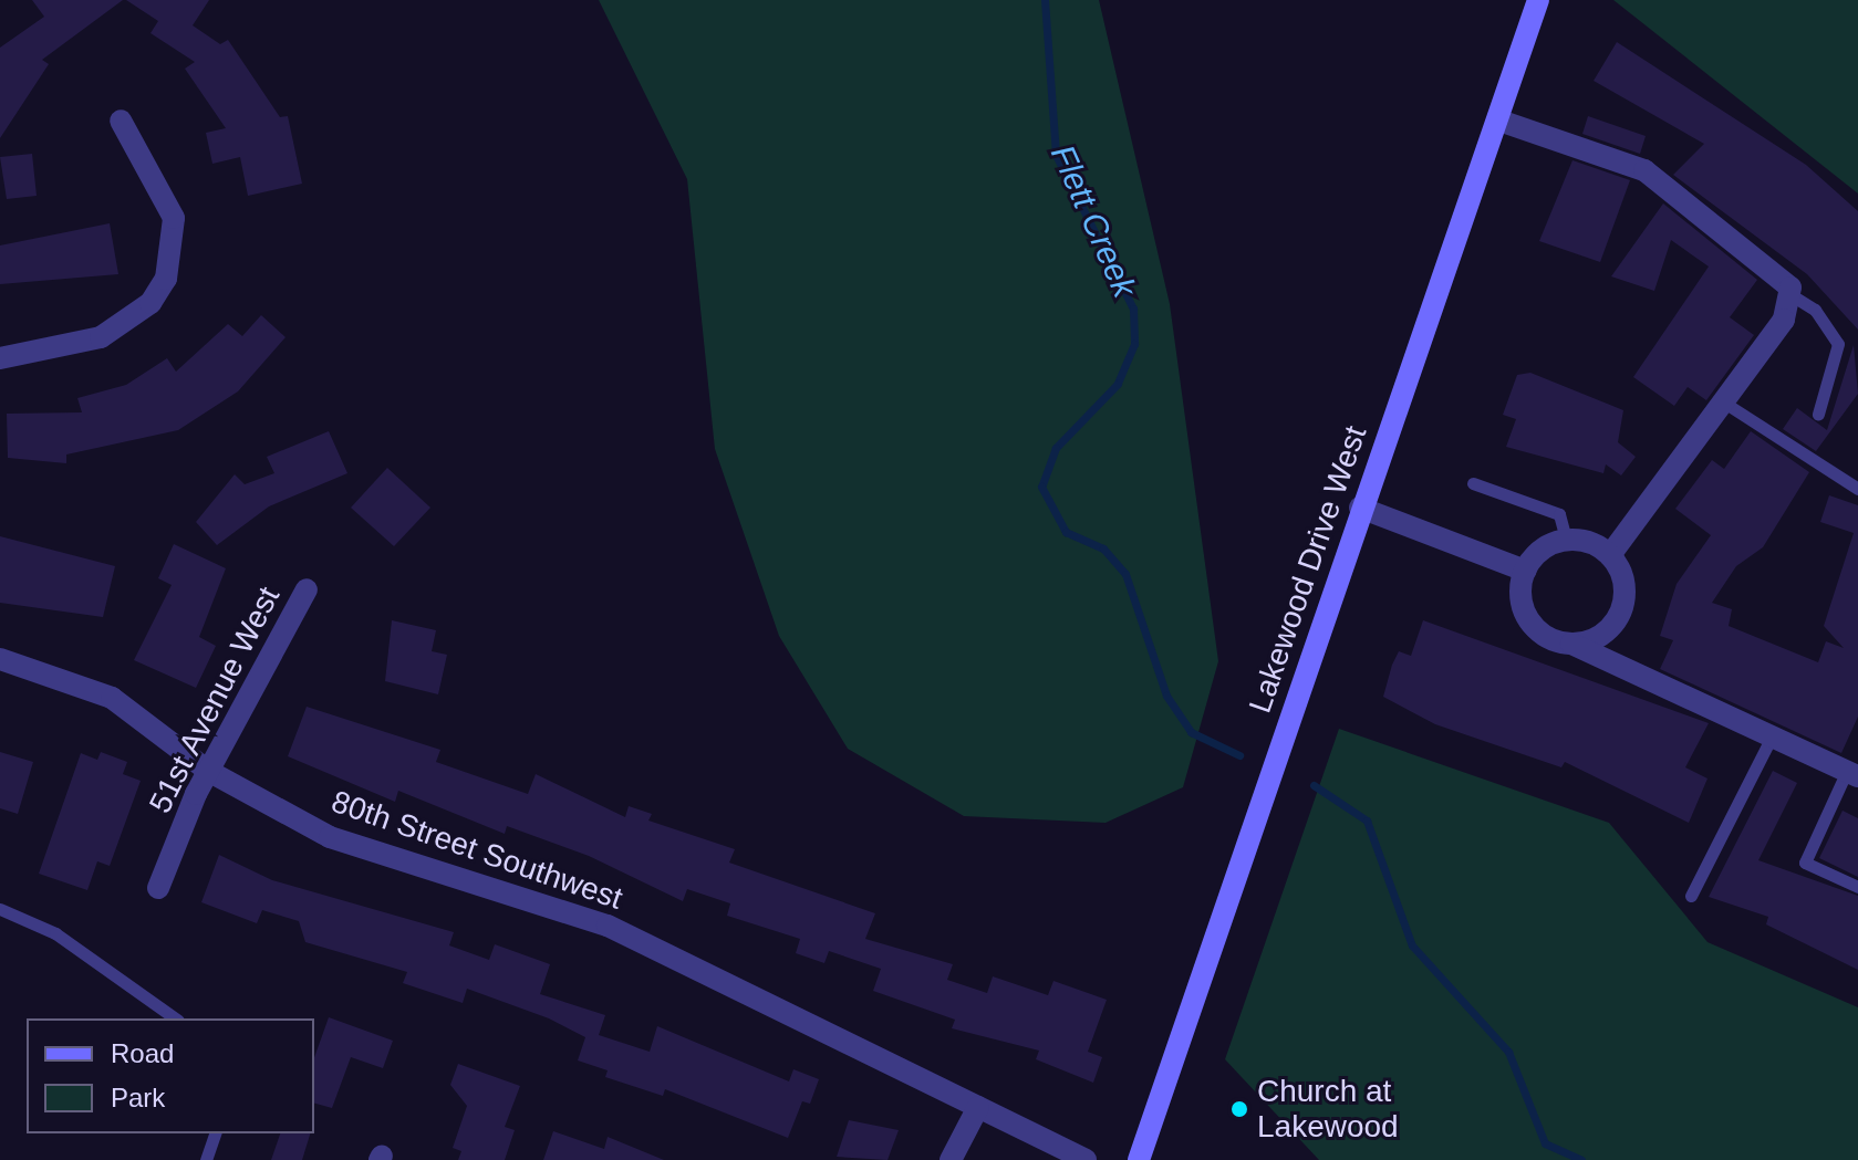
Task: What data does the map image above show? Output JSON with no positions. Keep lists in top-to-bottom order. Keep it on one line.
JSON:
{"streets":{"main road":["Lakewood Drive West"],"street":["51st Avenue West","80th Street Southwest"]},"crossings":[["51st Avenue West","80th Street Southwest"]],"water":["Flett Creek"],"places":["Church at Lakewood"],"legend":["Road","Park"]}
